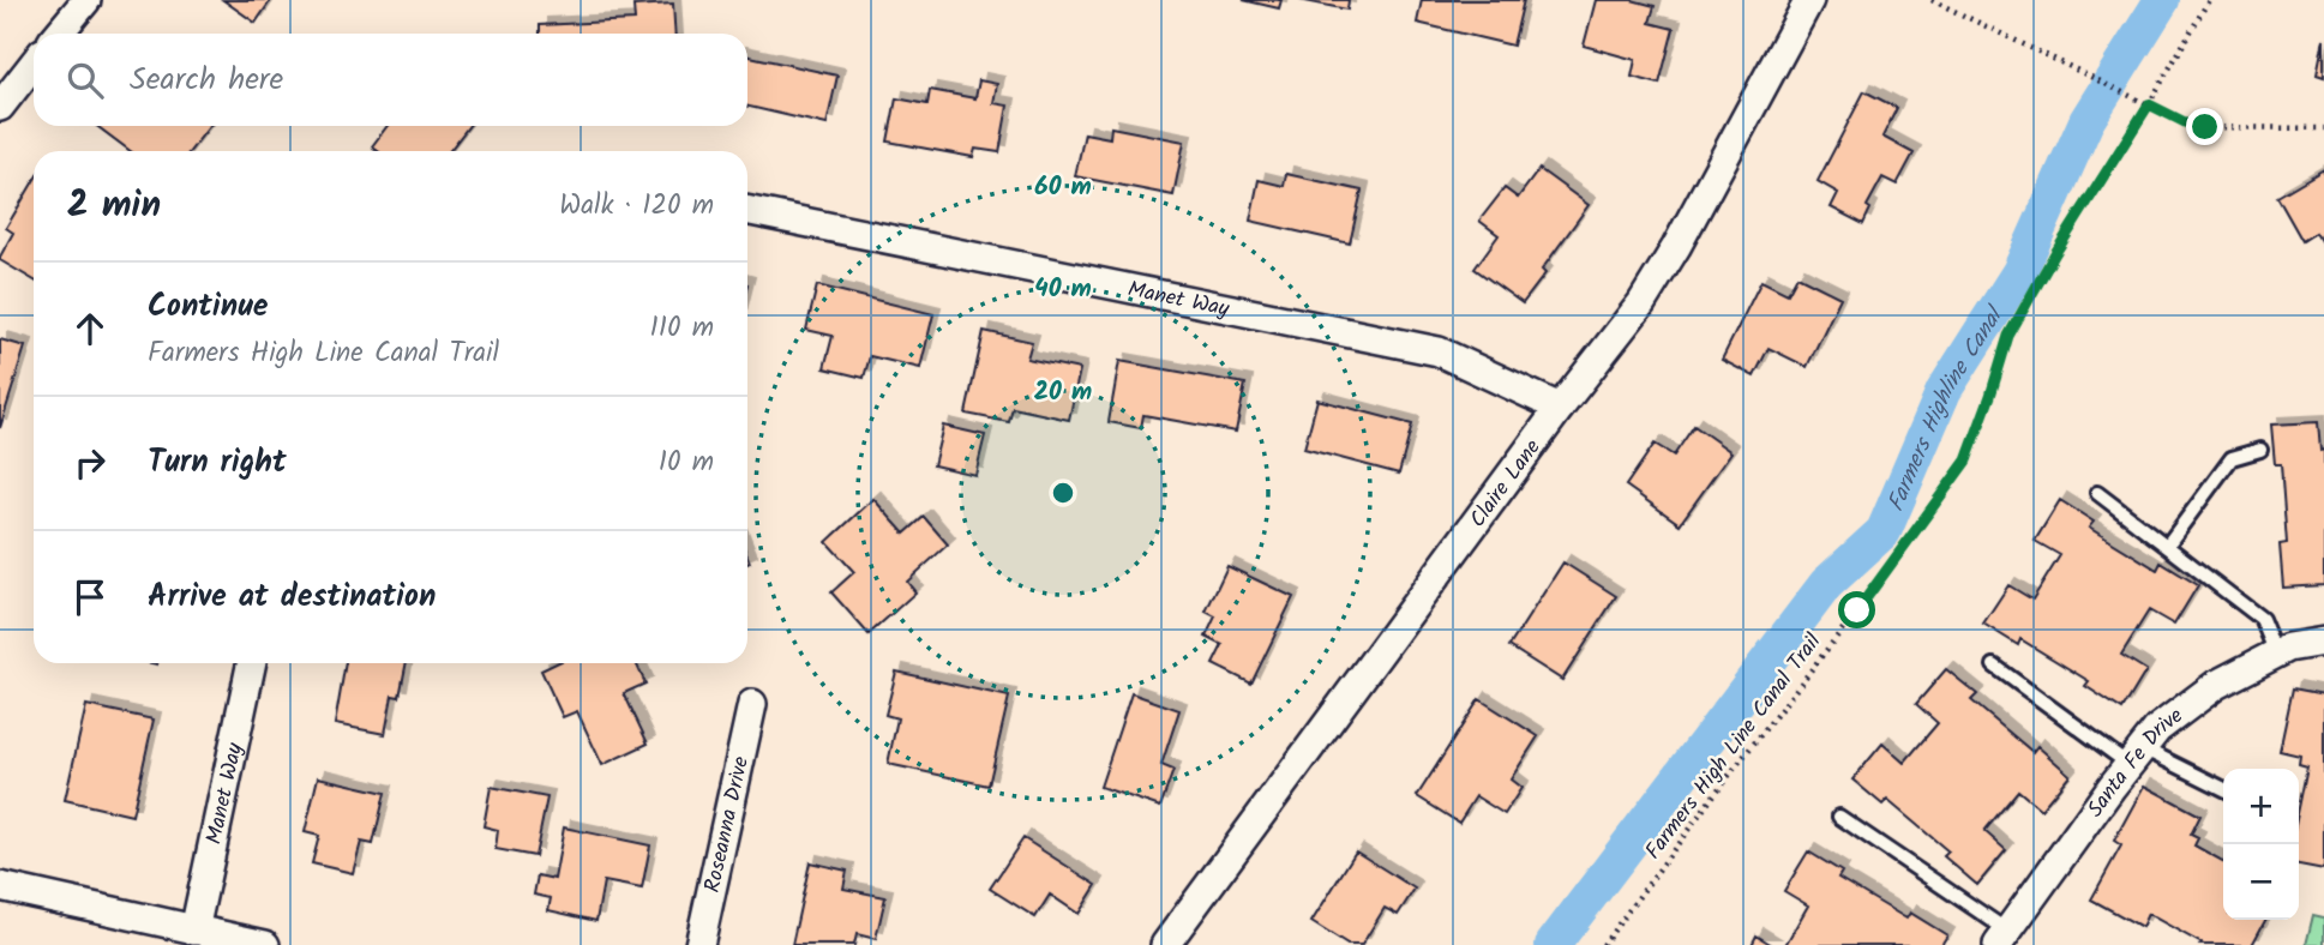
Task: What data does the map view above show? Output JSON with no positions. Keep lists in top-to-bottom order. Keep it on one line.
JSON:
{"streets":{"street":["Manet Way","Claire Lane","Santa Fe Drive","Roseanna Drive"],"path":["Farmers High Line Canal Trail"]},"crossings":[["Manet Way","Claire Lane"]],"water":["Farmers Highline Canal"],"page":{"search":"Search here","heading":["2 min","Walk · 120 m"],"list":[["Continue","Farmers High Line Canal Trail","110 m"],["Turn right","10 m"],"Arrive at destination"],"map_buttons":["+","−"]},"rings":["60 m","40 m","20 m"]}
